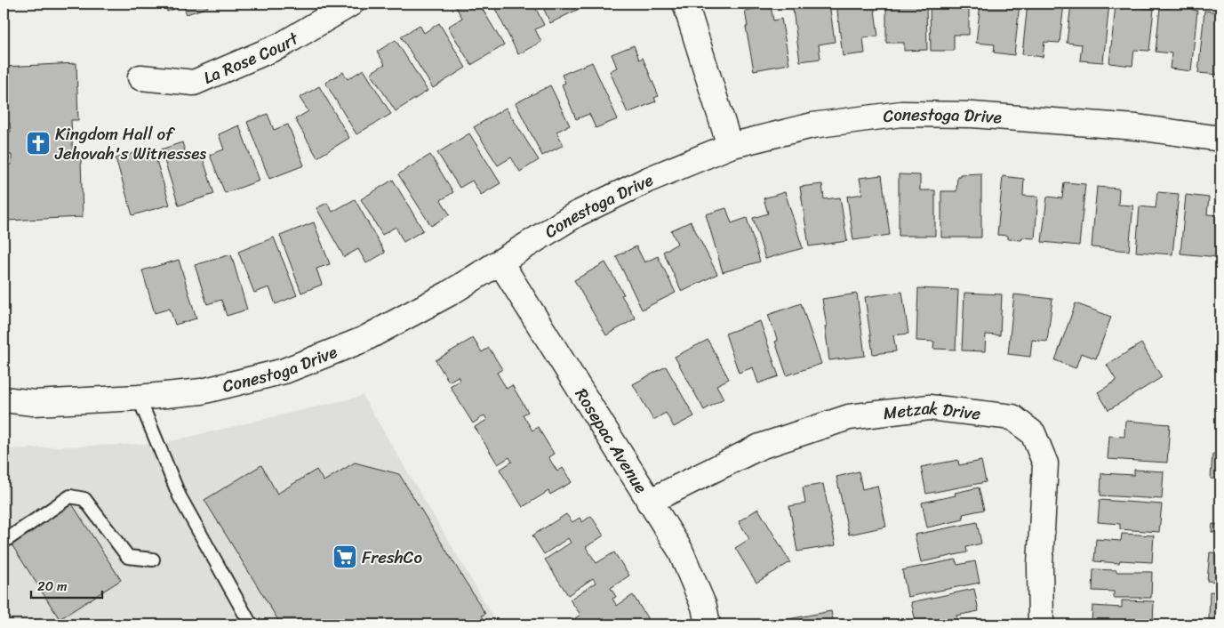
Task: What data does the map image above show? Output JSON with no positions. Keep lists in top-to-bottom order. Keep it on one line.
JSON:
{"streets":{"street":["La Rose Court","Conestoga Drive","Metzak Drive","Rosepac Avenue"]},"crossings":[["Conestoga Drive","Rosepac Avenue"],["Metzak Drive","Rosepac Avenue"]],"places":{"church":["Kingdom Hall of Jehovah's Witnesses"],"supermarket":["FreshCo"]},"scale_bar":"20 m"}
